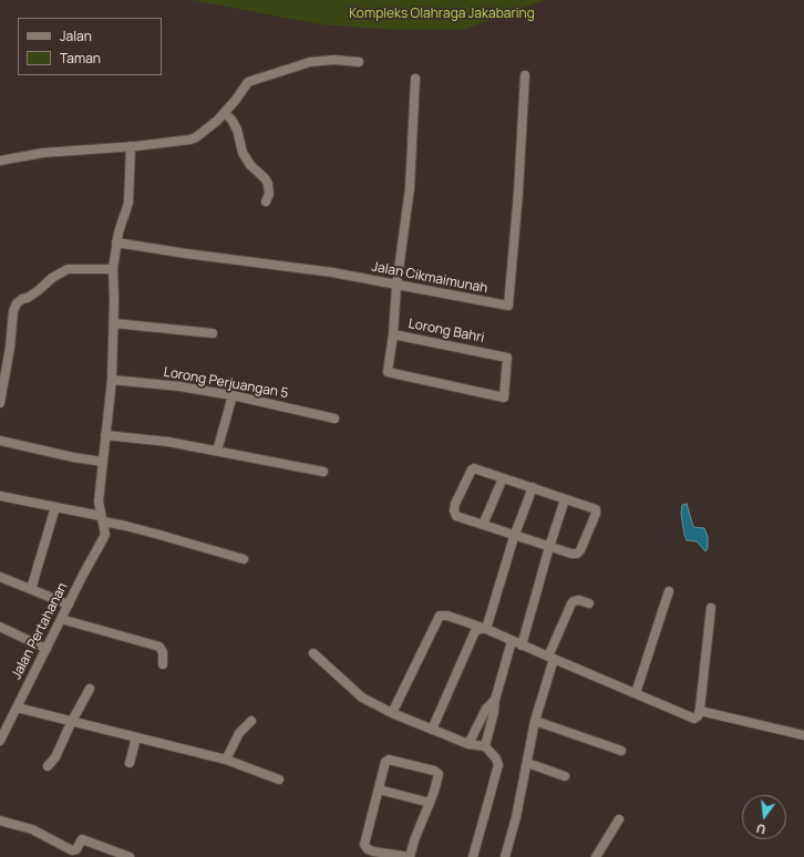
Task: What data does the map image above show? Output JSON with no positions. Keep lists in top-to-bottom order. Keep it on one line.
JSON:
{"streets":{"street":["Jalan Cikmaimunah","Lorong Bahri","Lorong Perjuangan 5","Jalan Pertahanan"]},"crossings":[["Jalan Cikmaimunah","Jalan Pertahanan"],["Lorong Perjuangan 5","Jalan Pertahanan"]],"parks":["Kompleks Olahraga Jakabaring"],"legend":["Jalan","Taman"],"north":"bottom"}
